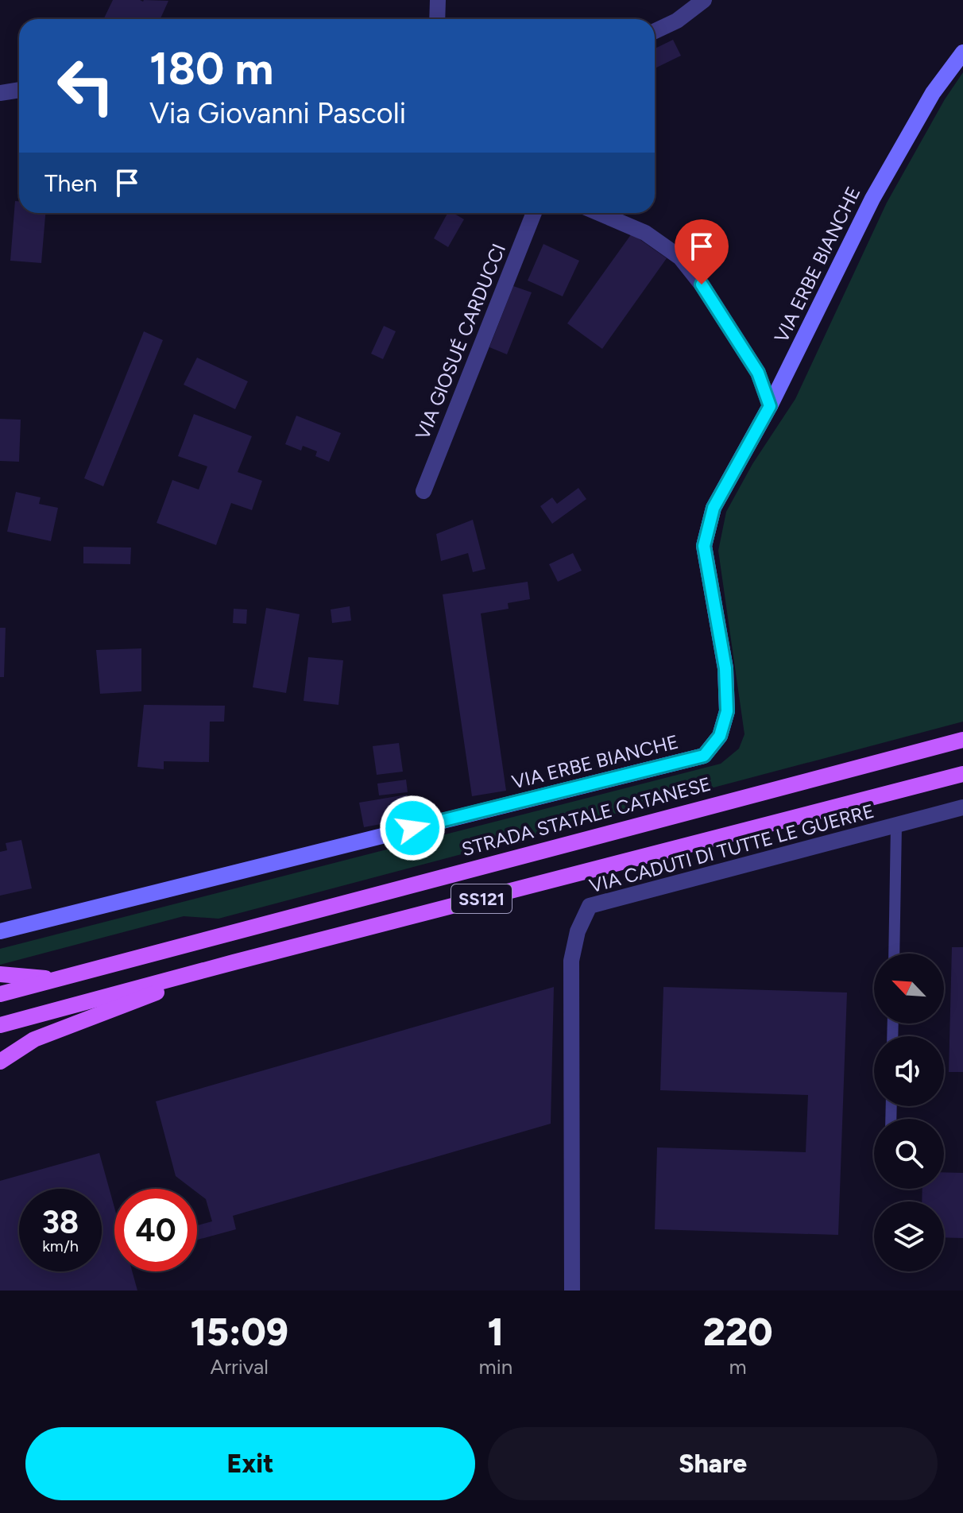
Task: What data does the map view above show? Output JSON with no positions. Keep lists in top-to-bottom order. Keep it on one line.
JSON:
{"streets":{"main road":["STRADA STATALE CATANESE","SS121"],"street":["VIA ERBE BIANCHE","VIA GIOSUÉ CARDUCCI","VIA CADUTI DI TUTTE LE GUERRE"]},"north":"top left","page":{"turn":["180 m","Via Giovanni Pascoli"],"then":"Then","speed":"38 km/h","limit":"40","eta":["15:09","Arrival","1","min","220","m"],"buttons":["Exit","Share"]}}
